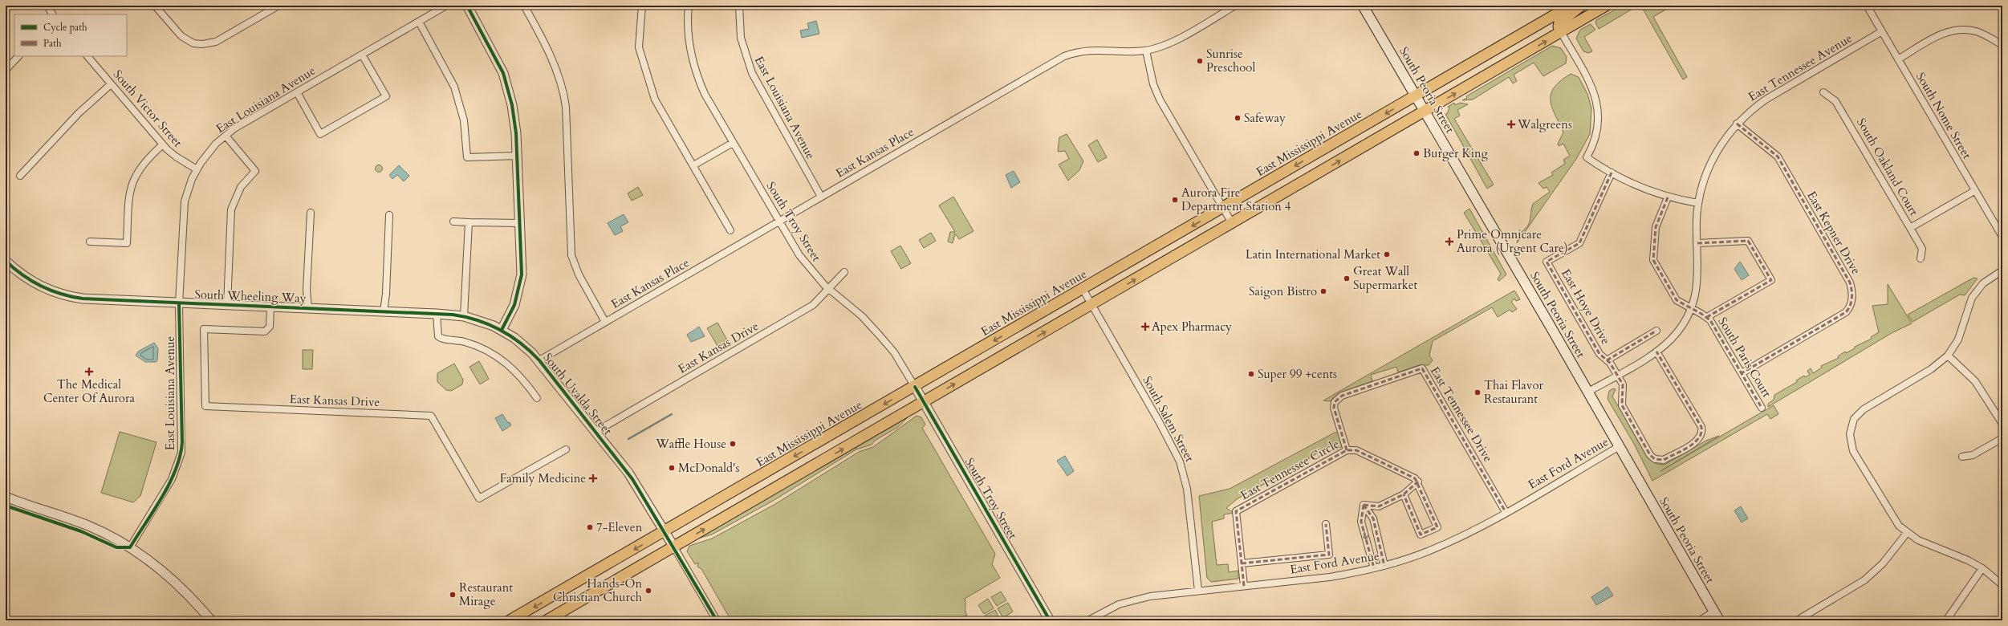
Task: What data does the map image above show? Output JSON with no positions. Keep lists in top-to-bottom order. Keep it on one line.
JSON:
{"streets":{"main road":["South Peoria Street","East Mississippi Avenue"],"street":["East Tennessee Avenue","East Louisiana Avenue","South Victor Street","South Nome Street","East Kansas Place","South Oakland Court","South Troy Street","East Kepner Drive","South Wheeling Way","East Hoye Drive","East Kansas Drive","South Paris Court","South Uvalda Street","East Tennessee Drive","South Salem Street","East Ford Avenue","East Tennessee Circle"]},"crossings":[["East Tennessee Avenue","South Peoria Street"],["East Tennessee Avenue","South Nome Street"],["East Tennessee Avenue","East Kepner Drive"],["East Tennessee Avenue","East Hoye Drive"],["East Tennessee Avenue","South Paris Court"],["South Peoria Street","East Mississippi Avenue"],["South Peoria Street","East Ford Avenue"],["East Louisiana Avenue","South Victor Street"],["East Louisiana Avenue","East Kansas Place"],["East Louisiana Avenue","South Wheeling Way"],["East Mississippi Avenue","South Troy Street"],["East Mississippi Avenue","South Uvalda Street"],["East Mississippi Avenue","South Salem Street"],["East Kansas Place","South Troy Street"],["East Kansas Place","South Uvalda Street"],["South Troy Street","East Kansas Drive"],["East Kepner Drive","South Paris Court"],["South Wheeling Way","East Kansas Drive"],["South Wheeling Way","South Uvalda Street"],["East Kansas Drive","South Uvalda Street"],["East Tennessee Drive","East Ford Avenue"],["East Tennessee Drive","East Tennessee Circle"],["South Salem Street","East Ford Avenue"],["East Ford Avenue","East Tennessee Circle"]],"places":{"other":["Sunrise Preschool","Safeway","Burger King","Aurora Fire Department Station 4","Latin International Market","Great Wall Supermarket","Saigon Bistro","Super 99 +cents","Thai Flavor Restaurant","Waffle House","McDonald's","7-Eleven","Hands-On Christian Church","Restaurant Mirage"],"health":["Walgreens","Prime Omnicare Aurora (Urgent Care)","Apex Pharmacy","The Medical Center Of Aurora","Family Medicine"]},"legend":["Cycle path","Path"]}
